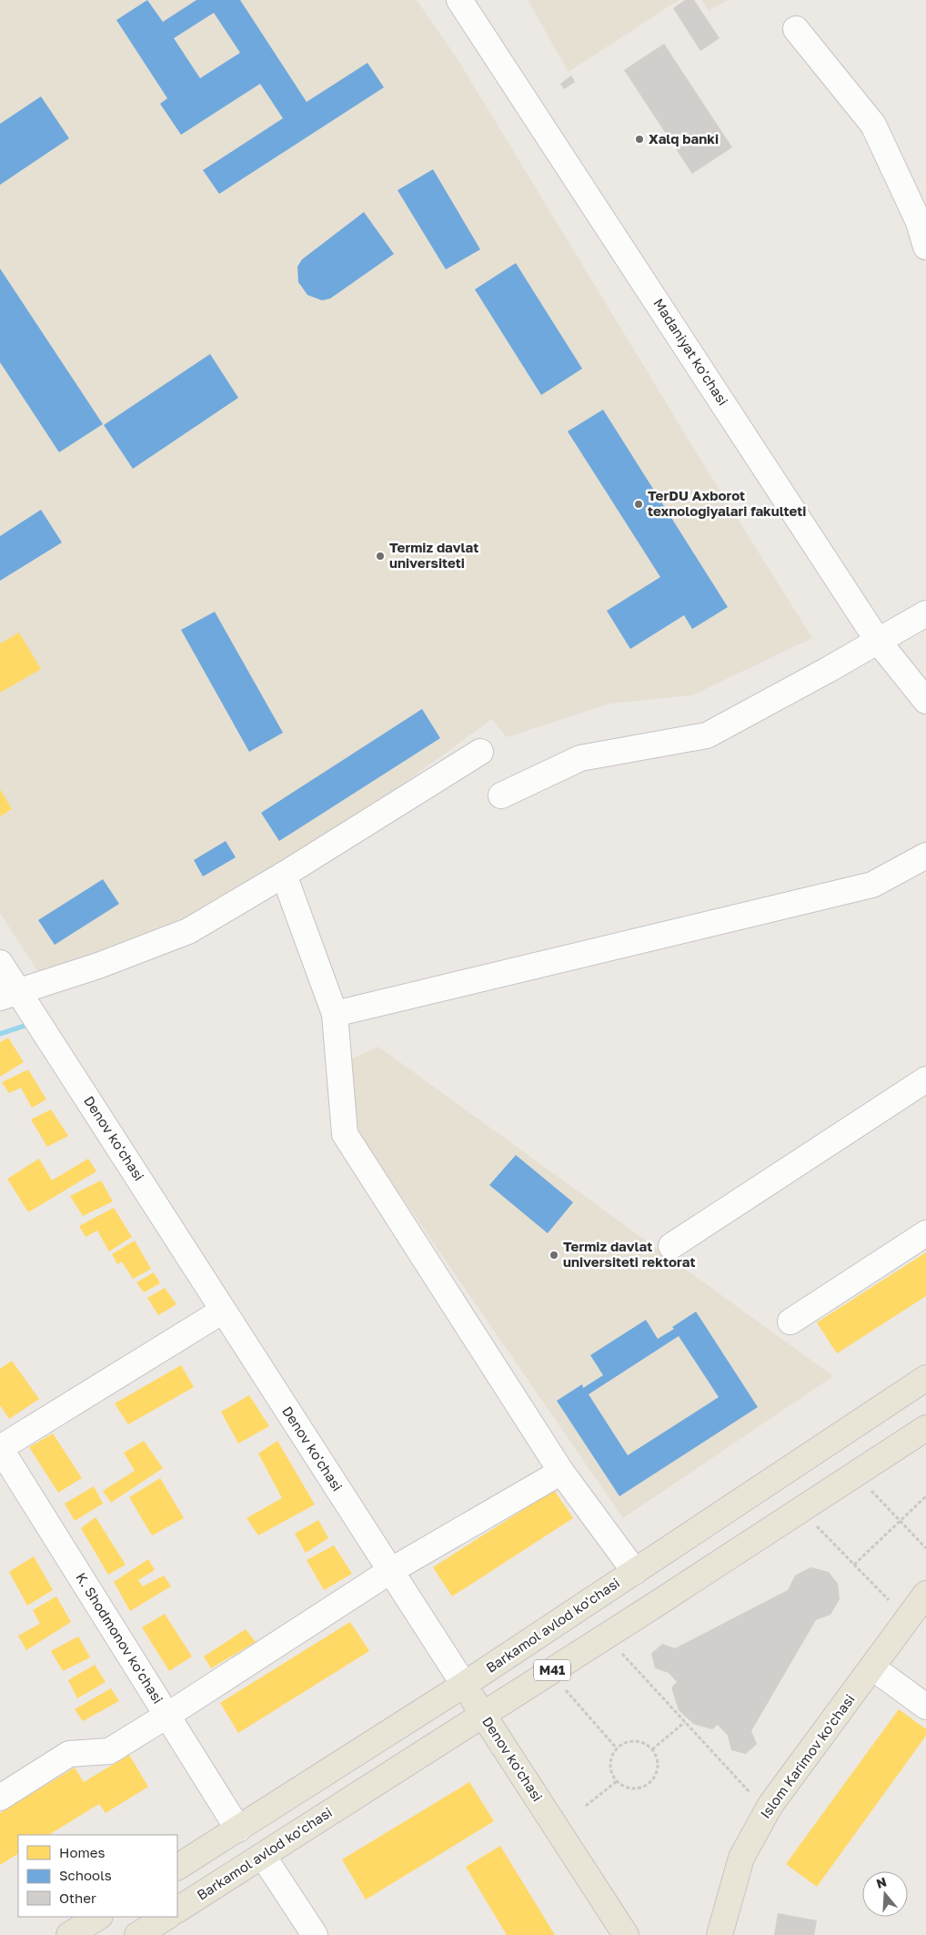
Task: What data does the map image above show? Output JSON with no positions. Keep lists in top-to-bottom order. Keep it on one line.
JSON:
{"streets":{"main road":["Denov ko'chasi","Barkamol avlod ko'chasi","M41","Islom Karimov ko'chasi"],"street":["Madaniyat ko'chasi","K. Shodmonov ko'chasi"]},"crossings":[["Denov ko'chasi","Barkamol avlod ko'chasi"],["Barkamol avlod ko'chasi","K. Shodmonov ko'chasi"]],"places":["Xalq banki","TerDU Axborot texnologiyalari fakulteti","Termiz davlat universiteti","Termiz davlat universiteti rektorat"],"legend":["Homes","Schools","Other"],"north":"top"}
